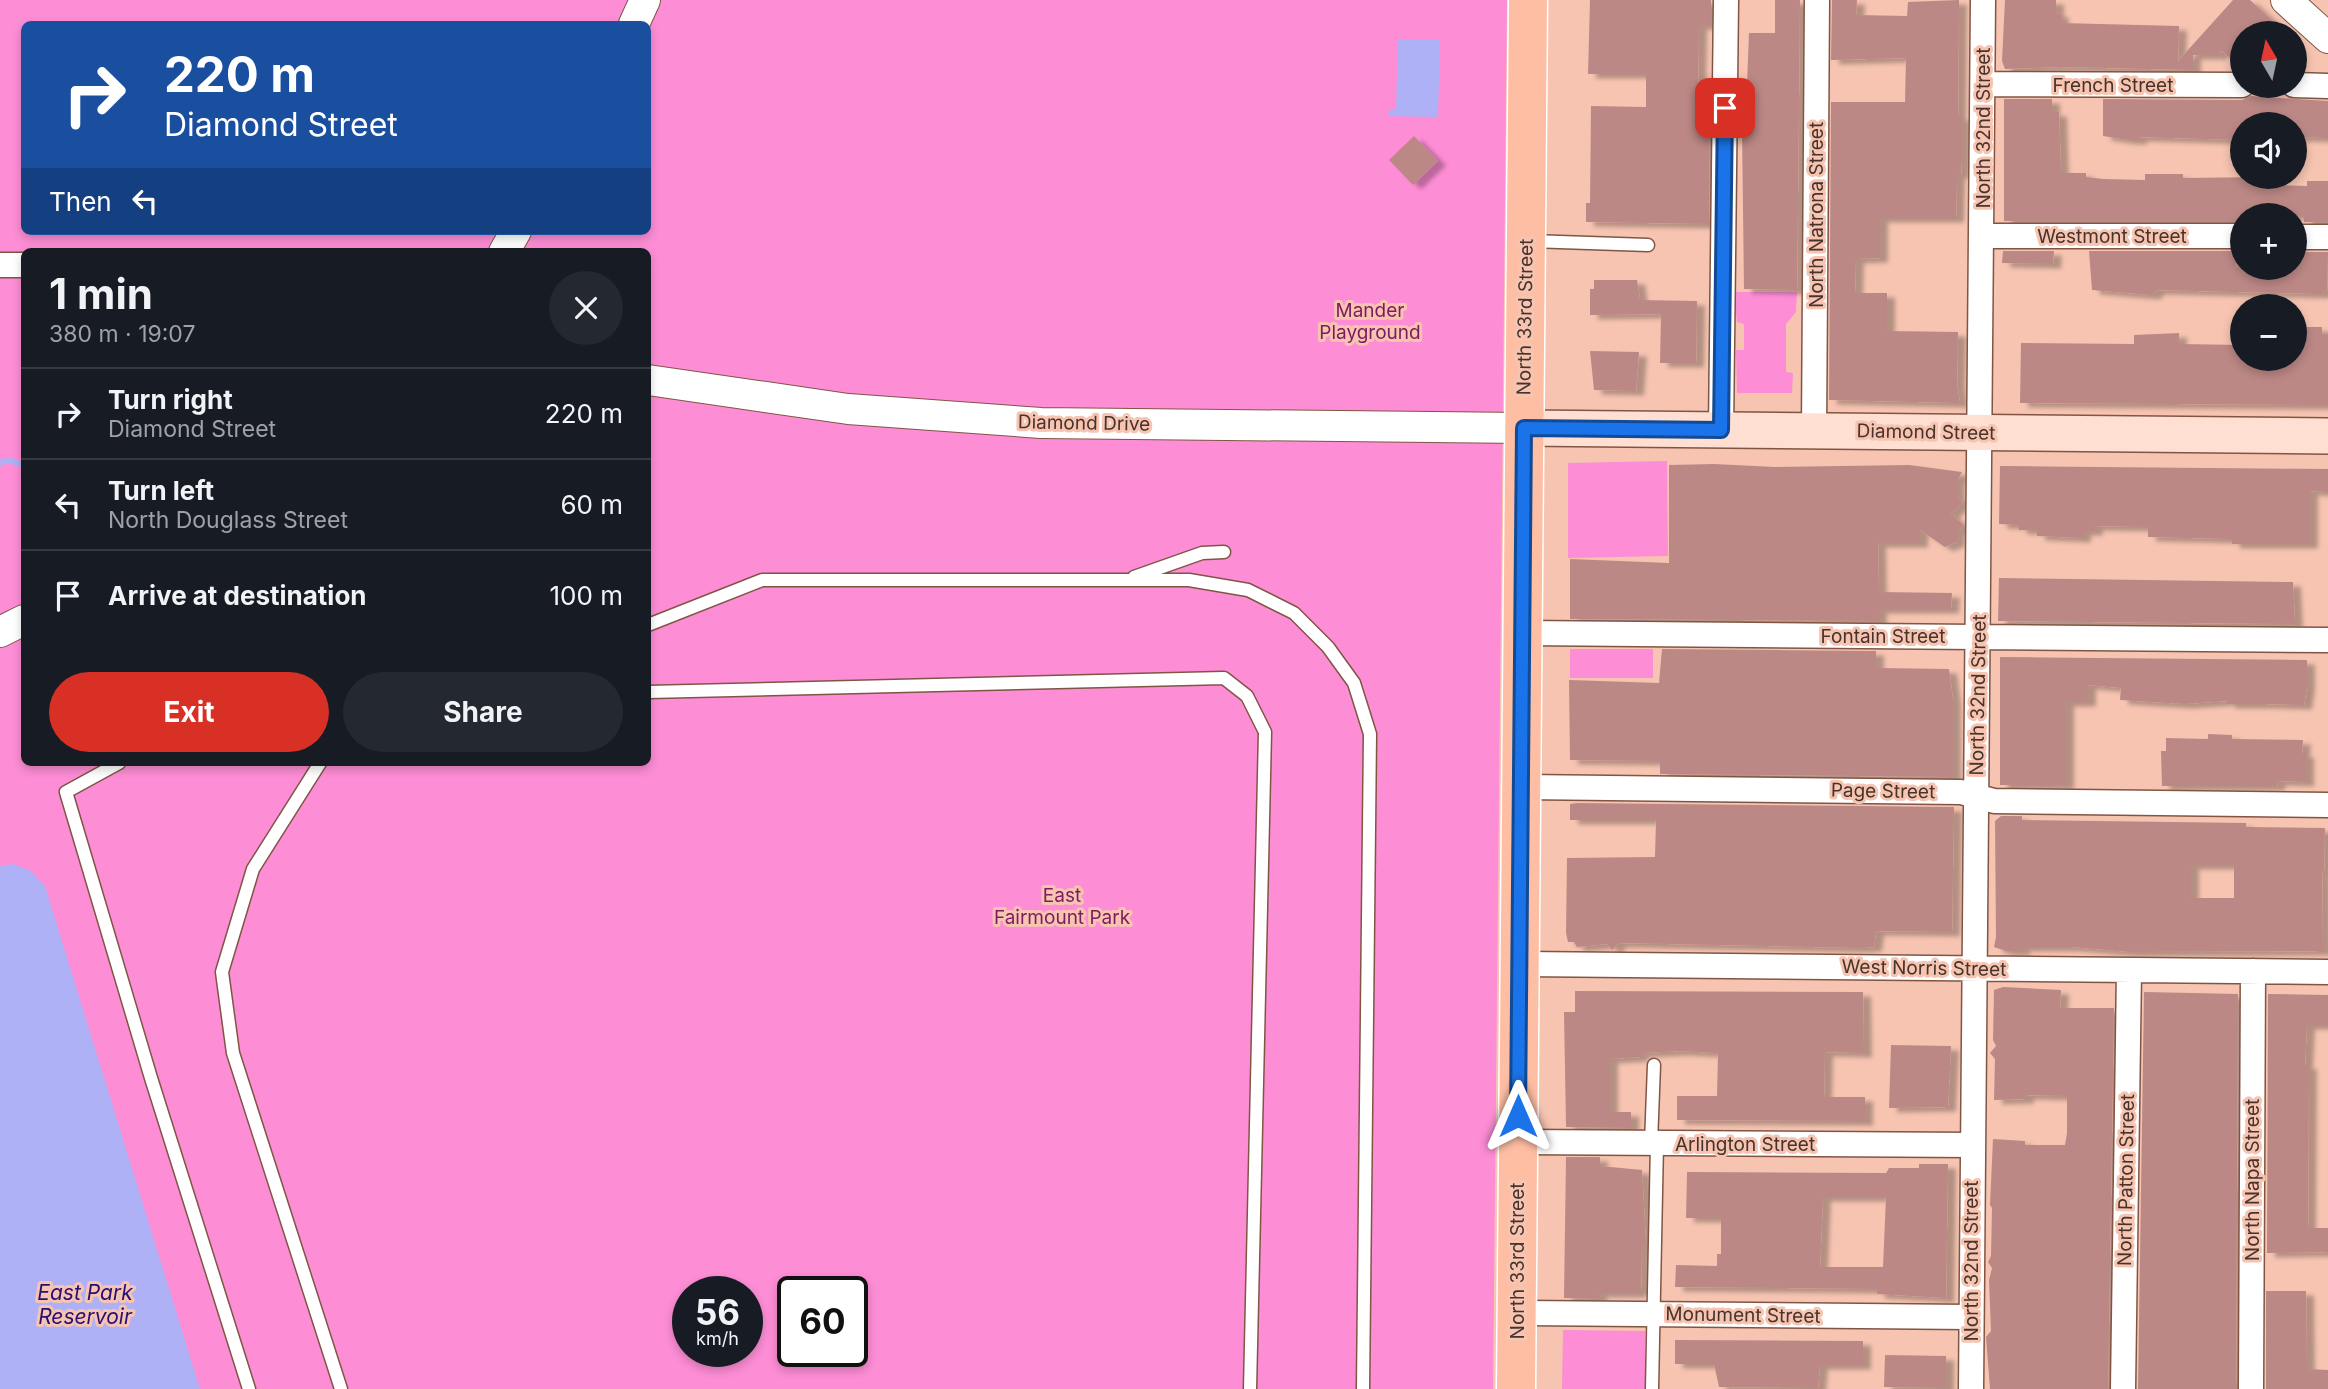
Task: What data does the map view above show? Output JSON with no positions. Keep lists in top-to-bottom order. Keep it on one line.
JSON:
{"streets":{"main road":["North 33rd Street","Diamond Street"],"street":["French Street","North 32nd Street","North Natrona Street","Westmont Street","Diamond Drive","Fontain Street","Page Street","West Norris Street","Arlington Street","North Patton Street","North Napa Street","Monument Street"]},"crossings":[["French Street","North 32nd Street"],["North 32nd Street","Westmont Street"],["North 32nd Street","Diamond Street"],["North 32nd Street","Fontain Street"],["North 32nd Street","Page Street"],["North 32nd Street","West Norris Street"],["North 32nd Street","Arlington Street"],["North 32nd Street","Monument Street"],["North Natrona Street","Diamond Street"],["North 33rd Street","Diamond Drive"],["North 33rd Street","Diamond Street"],["North 33rd Street","Fontain Street"],["North 33rd Street","Page Street"],["North 33rd Street","West Norris Street"],["North 33rd Street","Arlington Street"],["North 33rd Street","Monument Street"],["Diamond Drive","Diamond Street"],["West Norris Street","North Patton Street"],["West Norris Street","North Napa Street"]],"water":["East Park Reservoir"],"parks":["Mander Playground","East Fairmount Park"],"north":"top","page":{"map_buttons":["+","−"],"turn":["220 m","Diamond Street"],"then":"Then","heading":["1 min","380 m · 19:07"],"list":[{"name":"Turn right","note":"Diamond Street","value":"220 m"},{"name":"Turn left","note":"North Douglass Street","value":"60 m"},{"name":"Arrive at destination","value":"100 m"}],"buttons":["Exit","Share"],"speed":"56 km/h","limit":"60"}}
